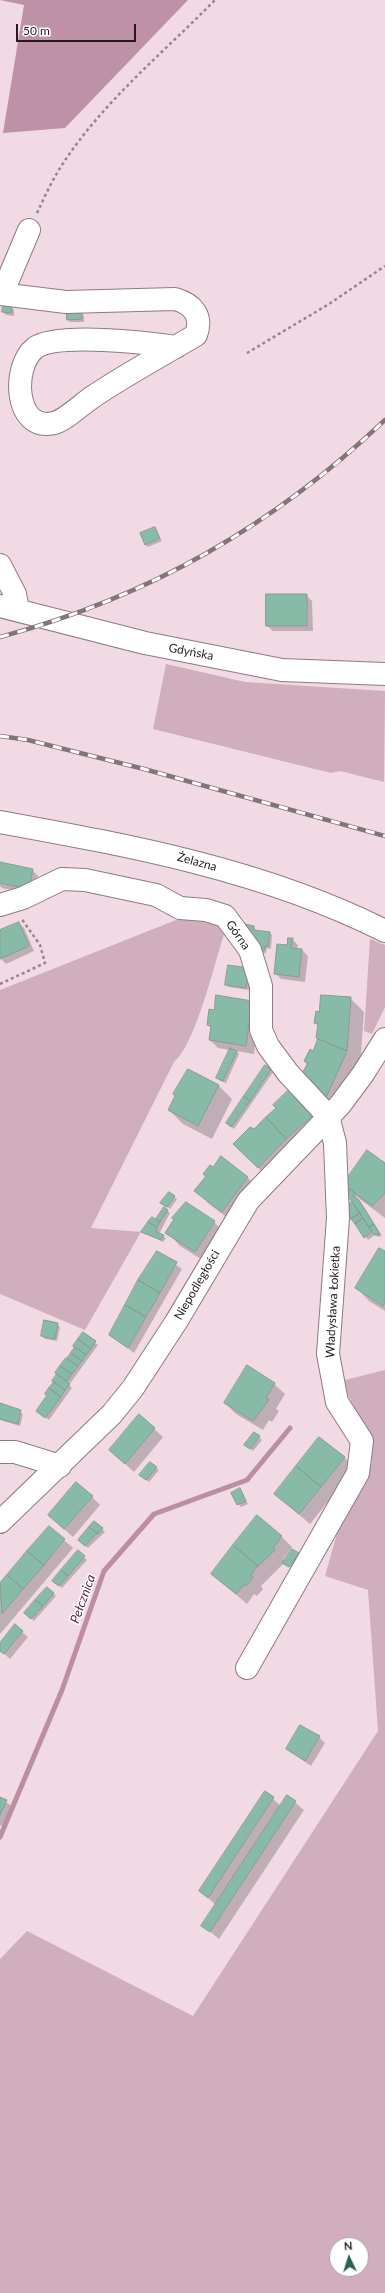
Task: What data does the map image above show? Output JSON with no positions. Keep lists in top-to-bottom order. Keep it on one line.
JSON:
{"streets":{"street":["Gdyńska","Żelazna","Górna","Niepodległości","Władysława Łokietka"]},"crossings":[["Górna","Niepodległości"],["Górna","Władysława Łokietka"],["Niepodległości","Władysława Łokietka"]],"water":["Pełcznica"],"scale_bar":"50 m","north":"top"}
